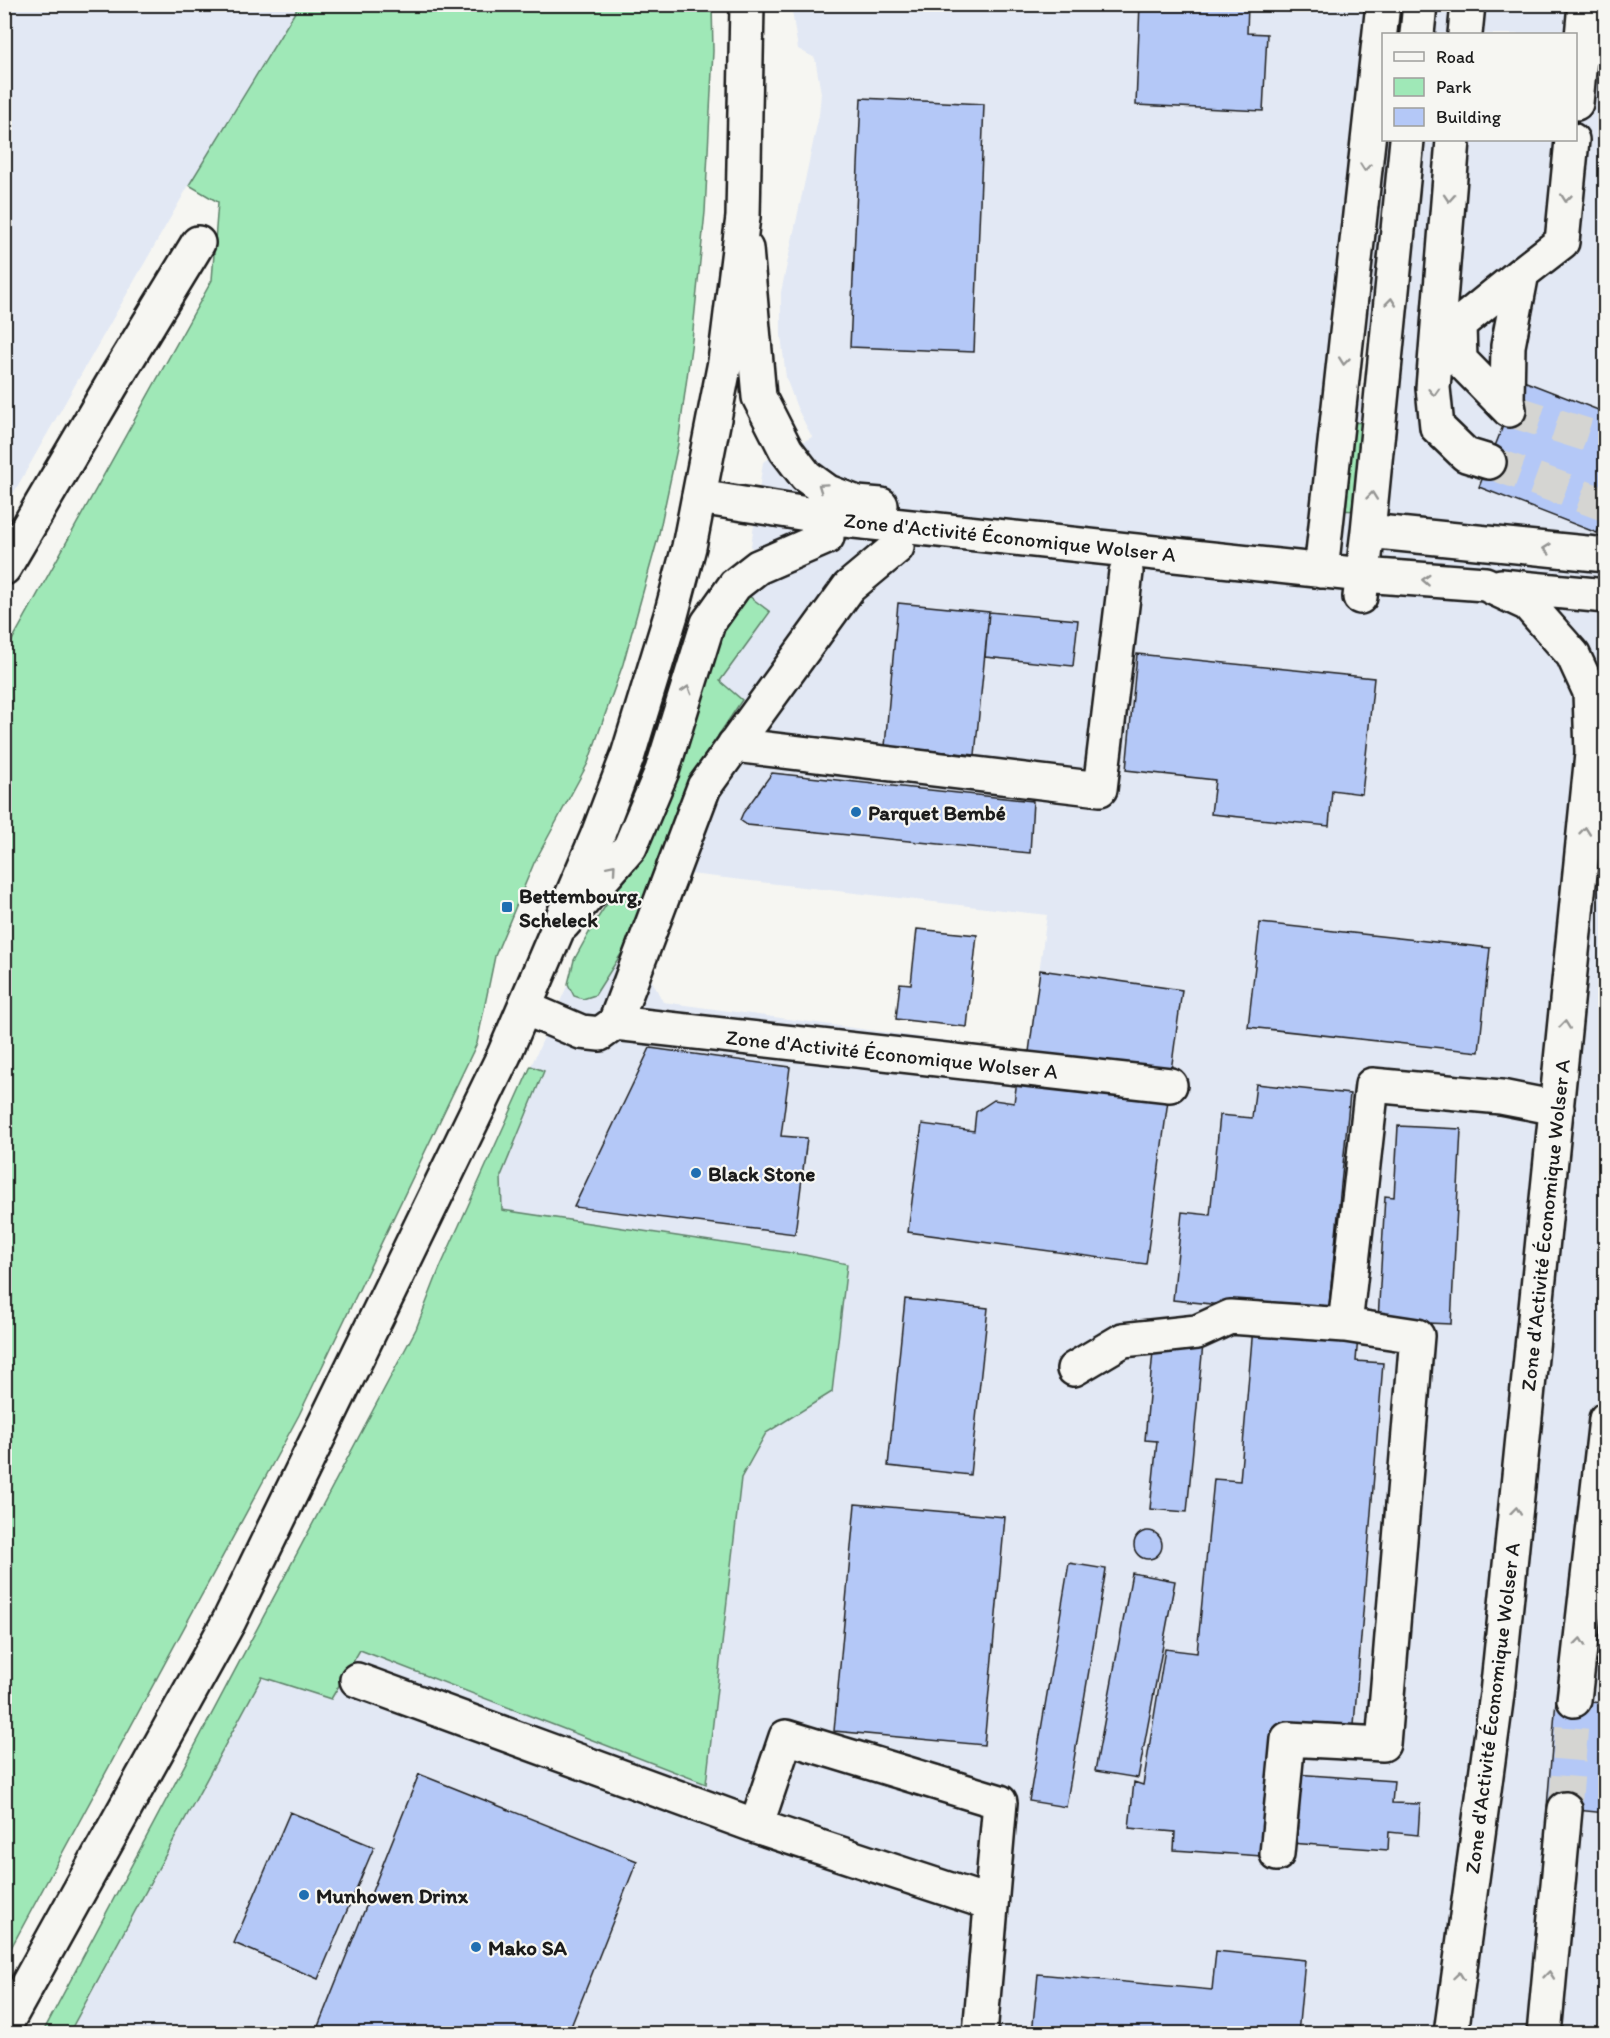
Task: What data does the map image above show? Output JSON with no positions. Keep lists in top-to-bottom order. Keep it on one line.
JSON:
{"streets":{"street":["Zone d'Activité Économique Wolser A"]},"places":{"other":["Parquet Bembé","Black Stone","Munhowen Drinx","Mako SA"],"transit":["Bettembourg, Scheleck"]},"legend":["Road","Park","Building"]}
